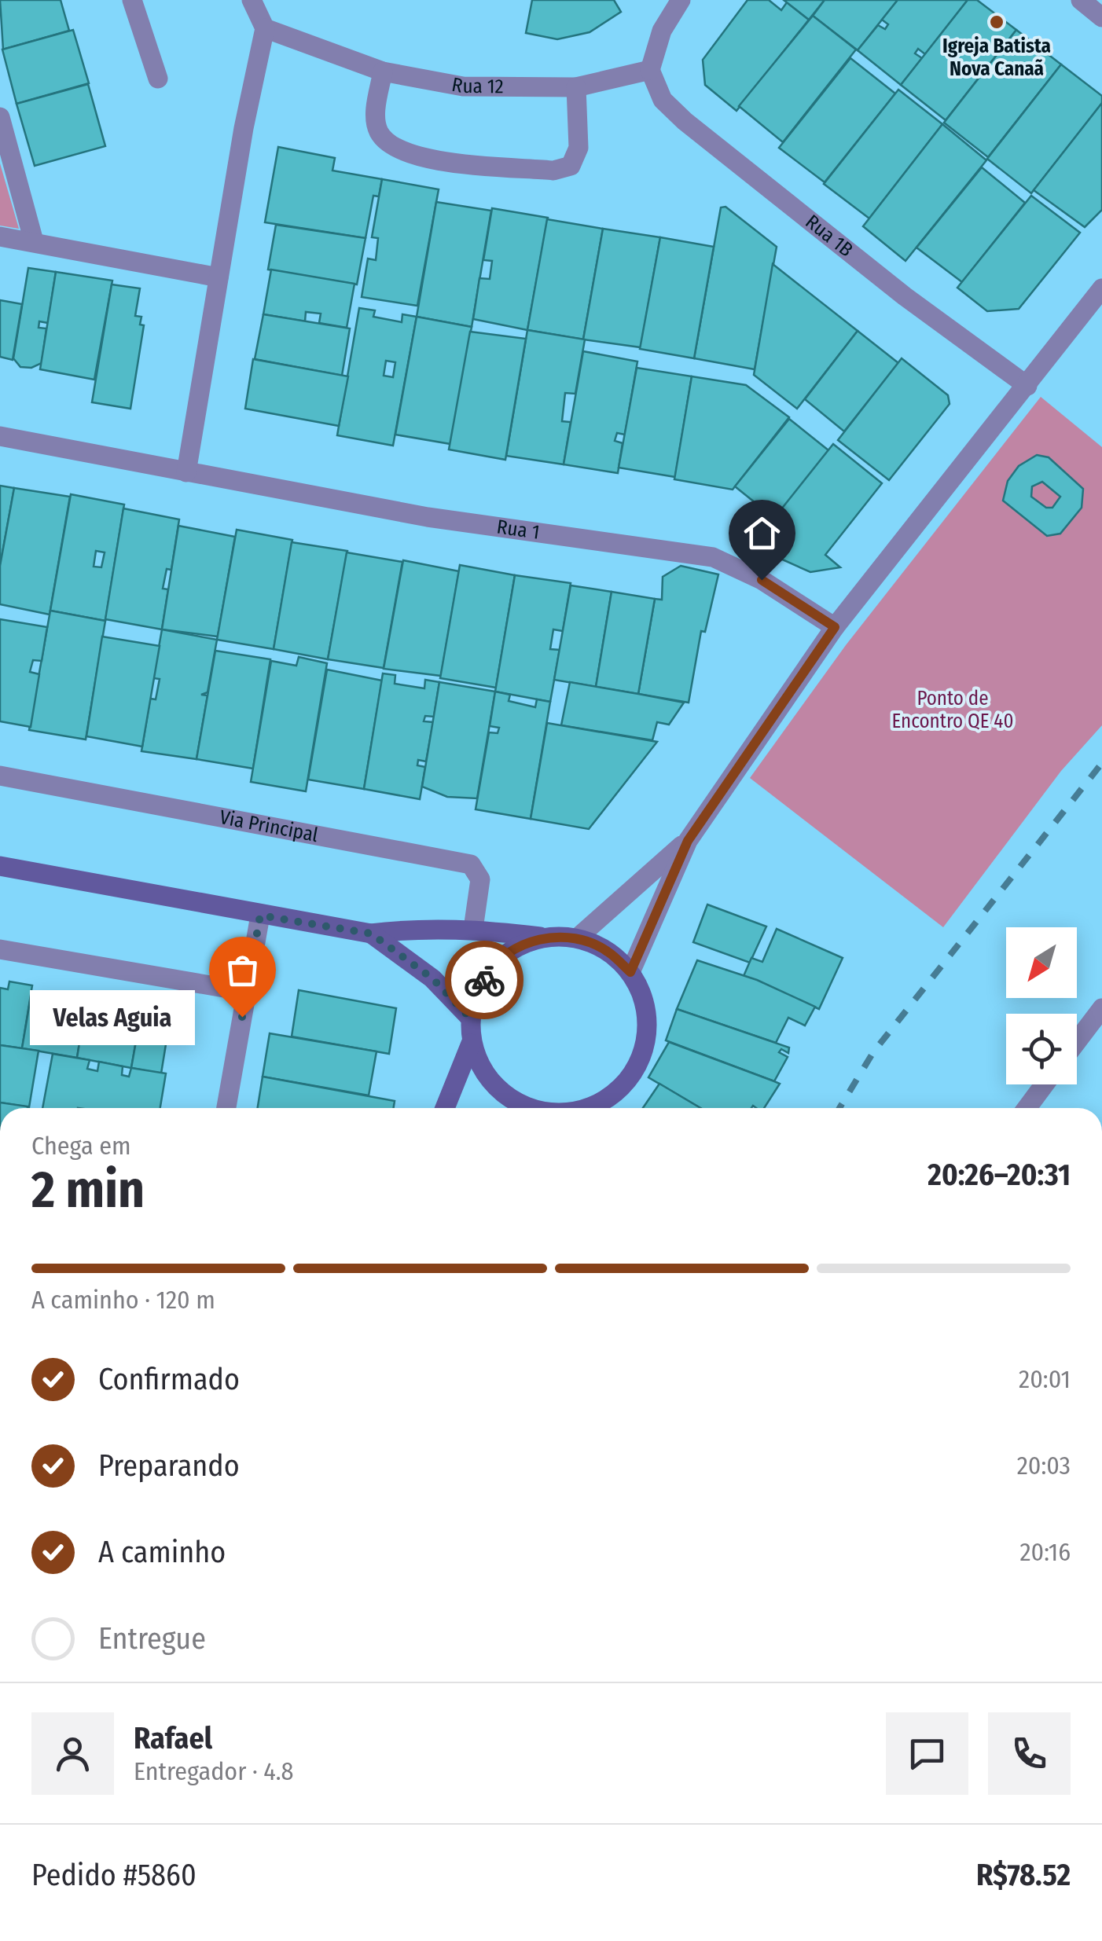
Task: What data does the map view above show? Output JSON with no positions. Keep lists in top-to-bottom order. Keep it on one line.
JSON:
{"streets":{"street":["Rua 12","Rua 1B","Rua 1","Via Principal"]},"crossings":[["Rua 12","Rua 1B"]],"parks":["Ponto de Encontro QE 40"],"places":["Igreja Batista Nova Canaã","Velas Aguia"],"north":"bottom left","page":{"bubble":"Velas Aguia","heading":["2 min","Chega em","20:26–20:31"],"panel":["Rafael","Entregador · 4.8","Pedido #5860","R$78.52"],"bar":"A caminho · 120 m","list":[["Confirmado","20:01"],["Preparando","20:03"],["A caminho","20:16"],"Entregue"]}}
